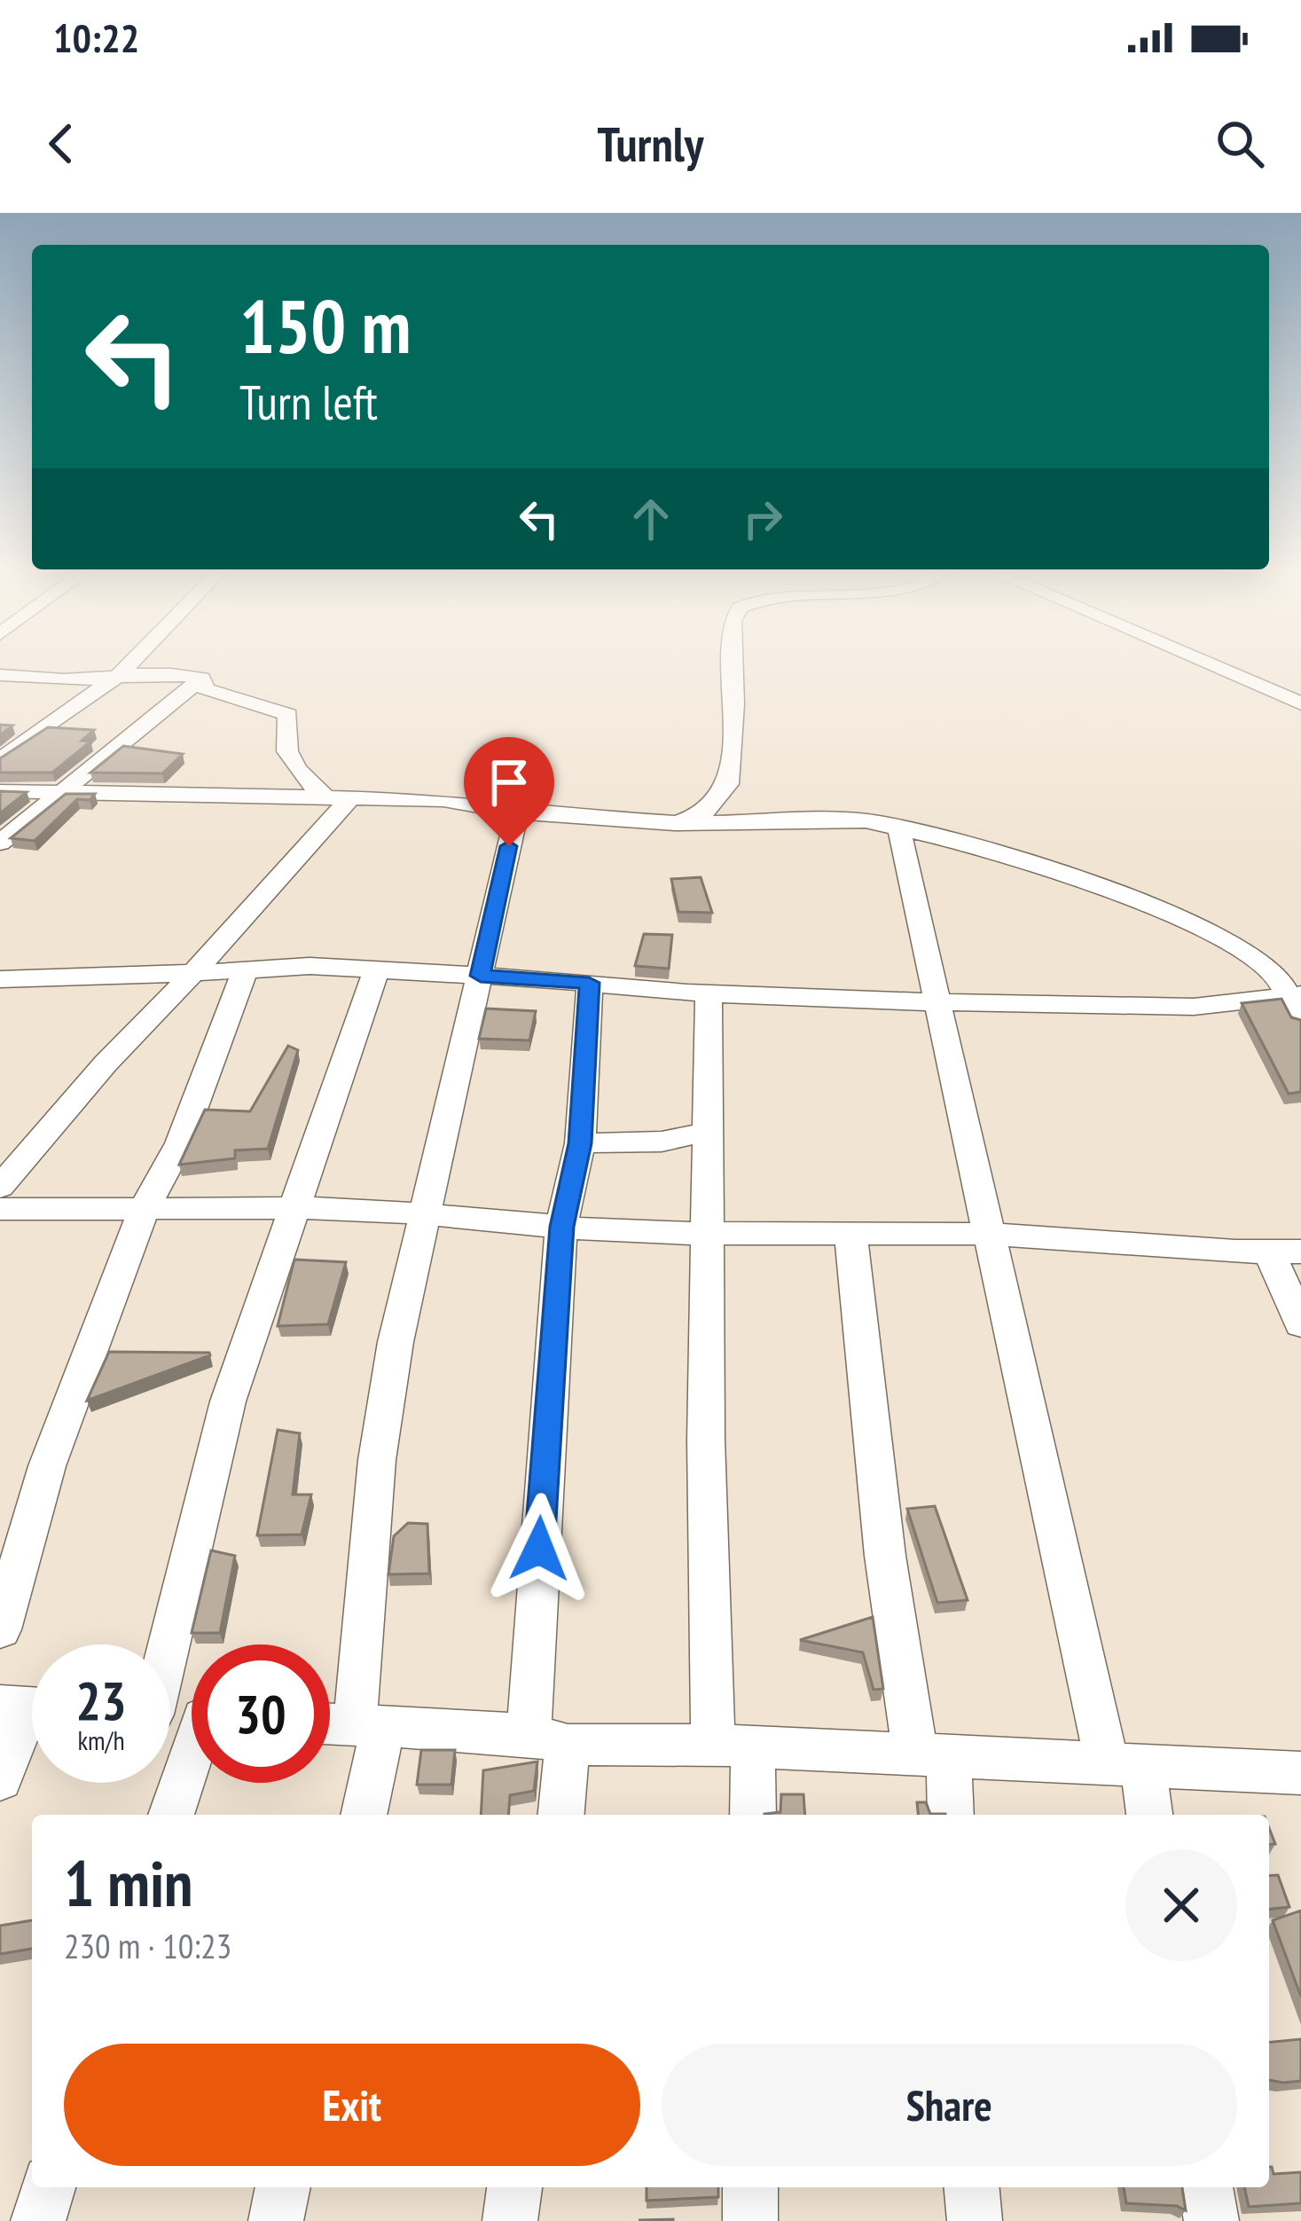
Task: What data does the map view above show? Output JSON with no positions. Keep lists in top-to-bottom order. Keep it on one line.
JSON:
{"page":{"status":"10:22","header":"Turnly","turn":["150 m","Turn left"],"speed":"23 km/h","limit":"30","heading":["1 min","230 m · 10:23"],"buttons":["Exit","Share"]}}
